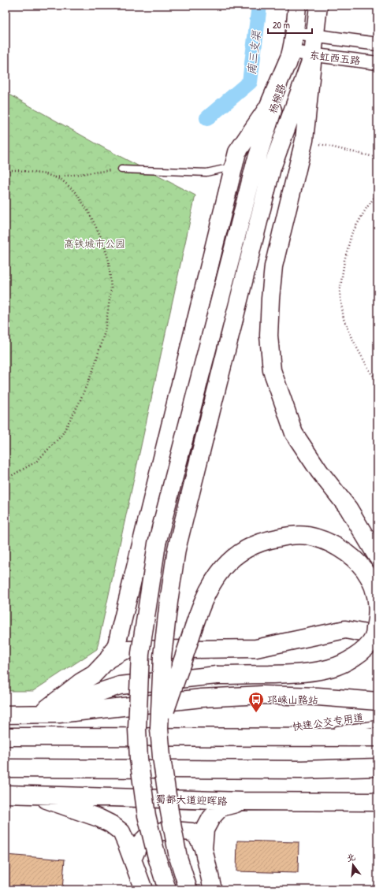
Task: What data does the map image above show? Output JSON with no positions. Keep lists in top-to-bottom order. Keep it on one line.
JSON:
{"streets":{"main road":["杨柳路","蜀都大道迎晖路"],"street":["东虹西五路"],"lane":["快速公交专用道"]},"crossings":[["东虹西五路","杨柳路"]],"water":["南三支渠"],"parks":["高铁城市公园"],"places":{"bus stop":["邛崃山路站"]},"scale_bar":"20 m","north":"top"}
